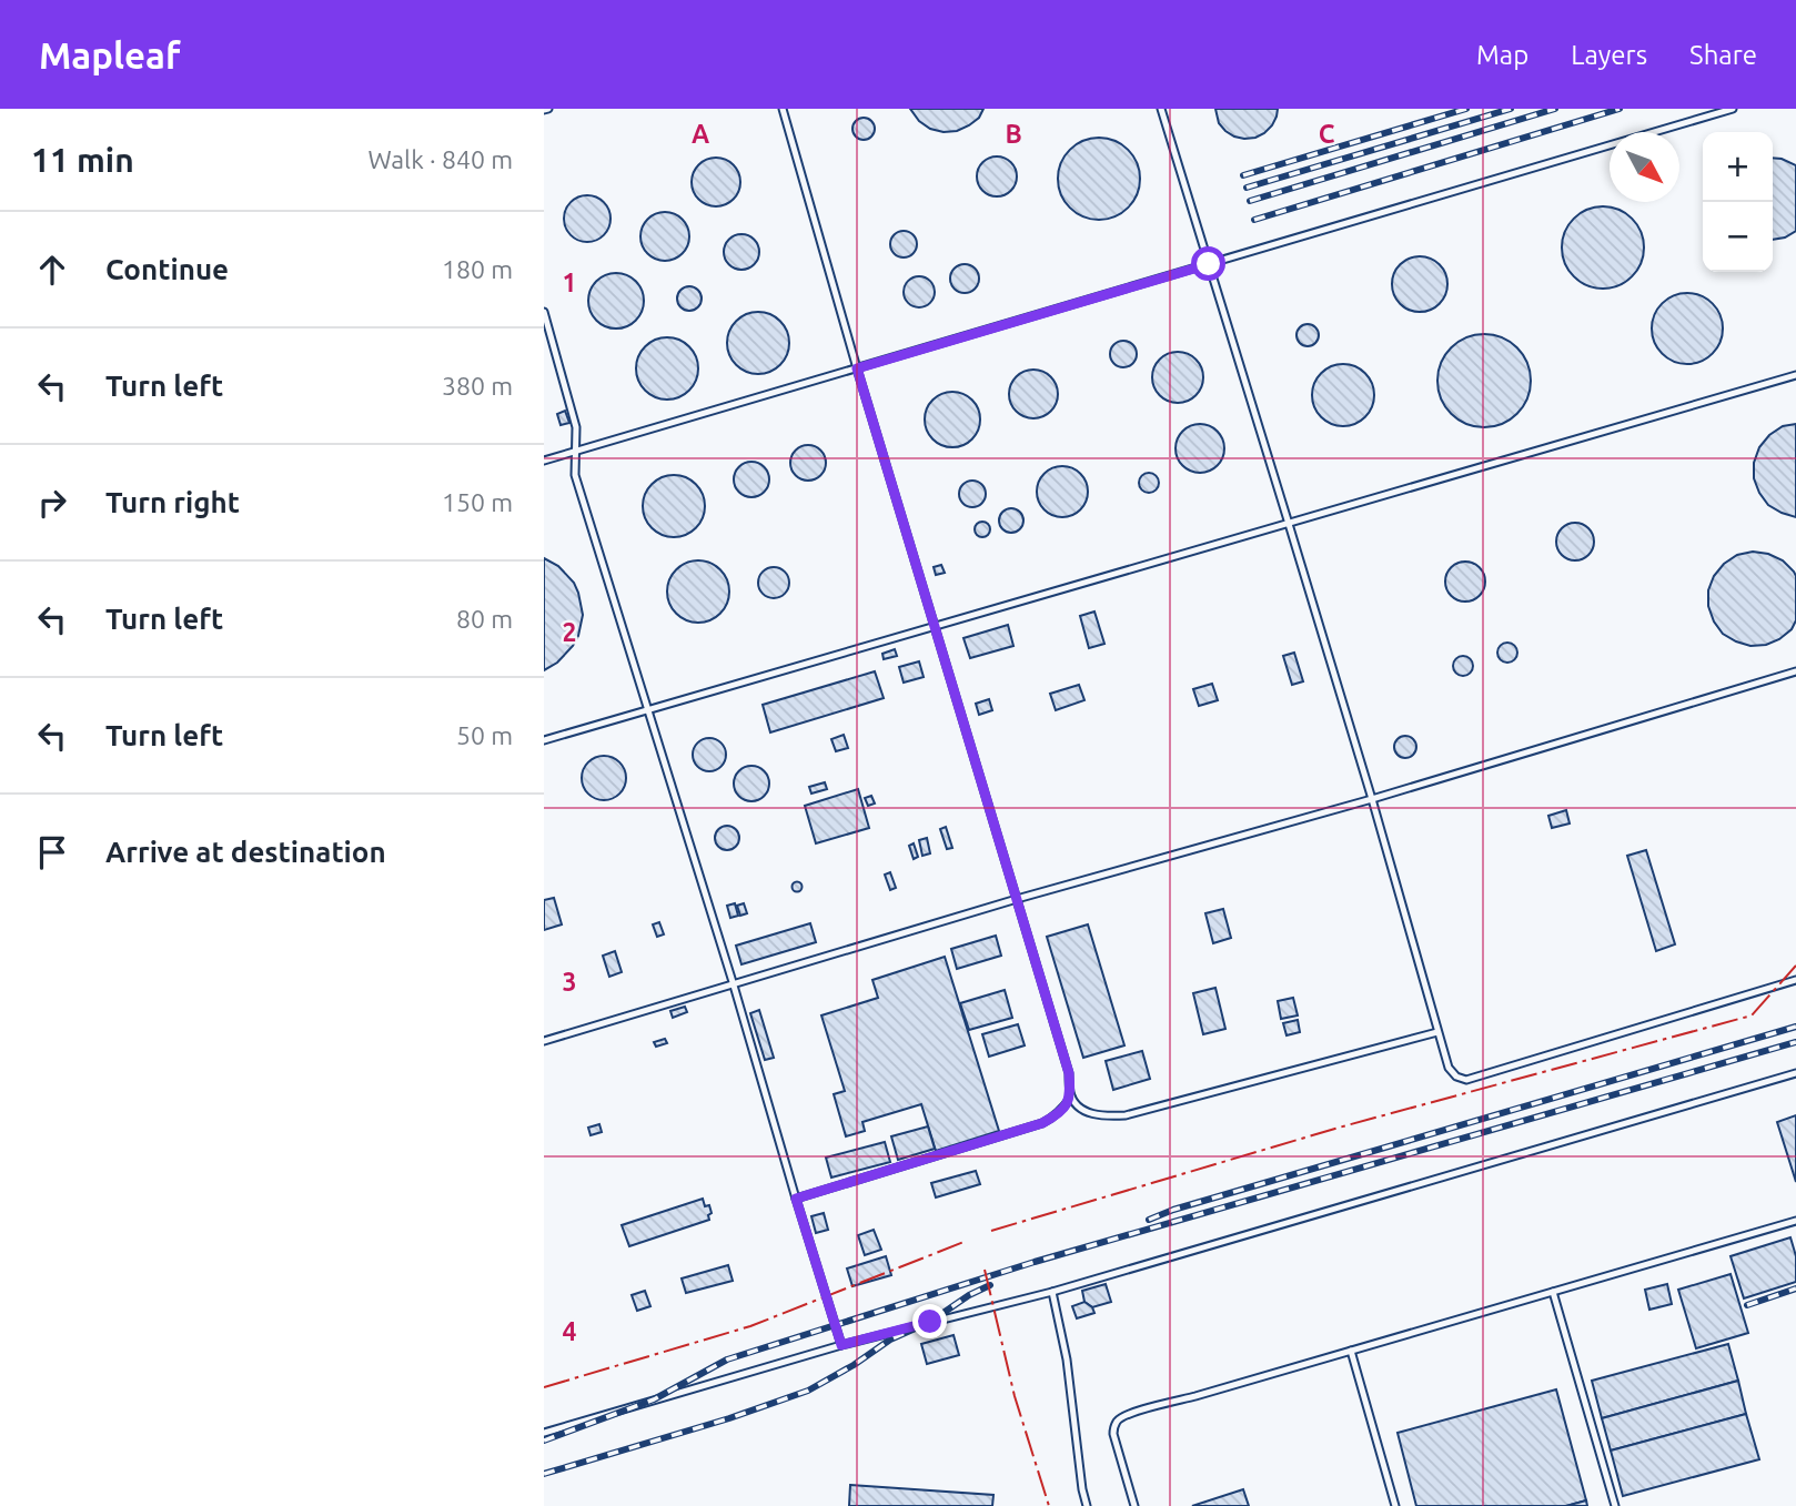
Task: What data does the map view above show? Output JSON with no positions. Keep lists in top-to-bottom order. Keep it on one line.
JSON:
{"north":"bottom right","page":{"header":"Mapleaf","nav":["Map","Layers","Share"],"heading":["11 min","Walk · 840 m"],"map_buttons":["+","−"],"list":[["Continue","180 m"],["Turn left","380 m"],["Turn right","150 m"],["Turn left","80 m"],["Turn left","50 m"],"Arrive at destination"]},"grid":{"columns":["A","B","C"],"rows":["1","2","3","4"]}}
